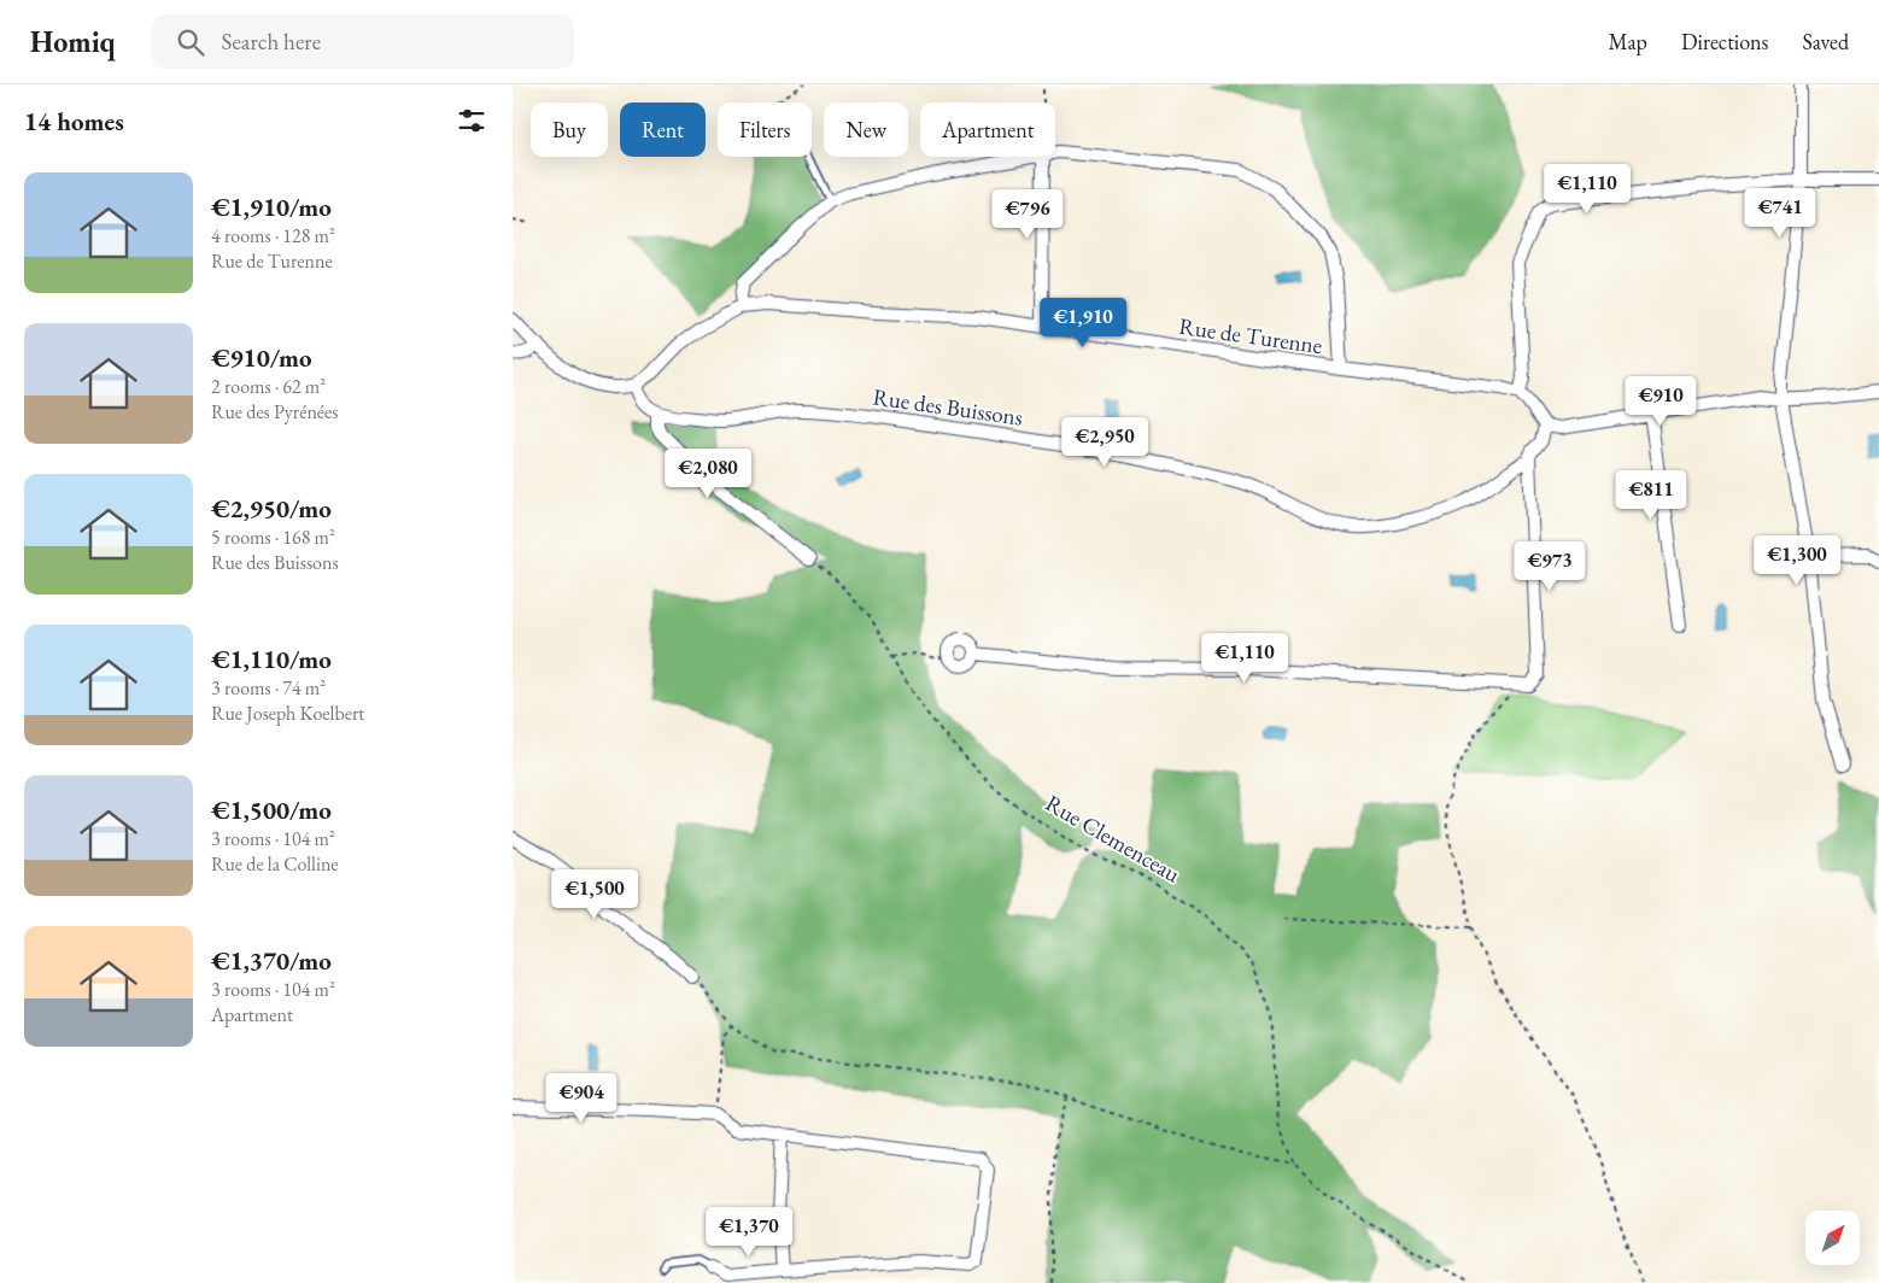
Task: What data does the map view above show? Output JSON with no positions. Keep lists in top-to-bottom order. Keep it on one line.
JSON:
{"streets":{"street":["Rue de Turenne","Rue des Buissons"],"path":["Rue Clemenceau"]},"north":"top right","page":{"header":"Homiq","search":"Search here","nav":["Map","Directions","Saved"],"heading":"14 homes","chip":["Buy","Rent","Filters","New","Apartment"],"list":[{"name":"€1,910/mo","note":"4 rooms · 128 m² · Rue de Turenne"},{"name":"€910/mo","note":"2 rooms · 62 m² · Rue des Pyrénées"},{"name":"€2,950/mo","note":"5 rooms · 168 m² · Rue des Buissons"},{"name":"€1,110/mo","note":"3 rooms · 74 m² · Rue Joseph Koelbert"},{"name":"€1,500/mo","note":"3 rooms · 104 m² · Rue de la Colline"},{"name":"€1,370/mo","note":"3 rooms · 104 m² · Apartment"}],"price":["€1,110","€741","€796","€1,910","€910","€2,950","€2,080","€811","€1,300","€973","€1,110","€1,500","€904","€1,370"]}}
